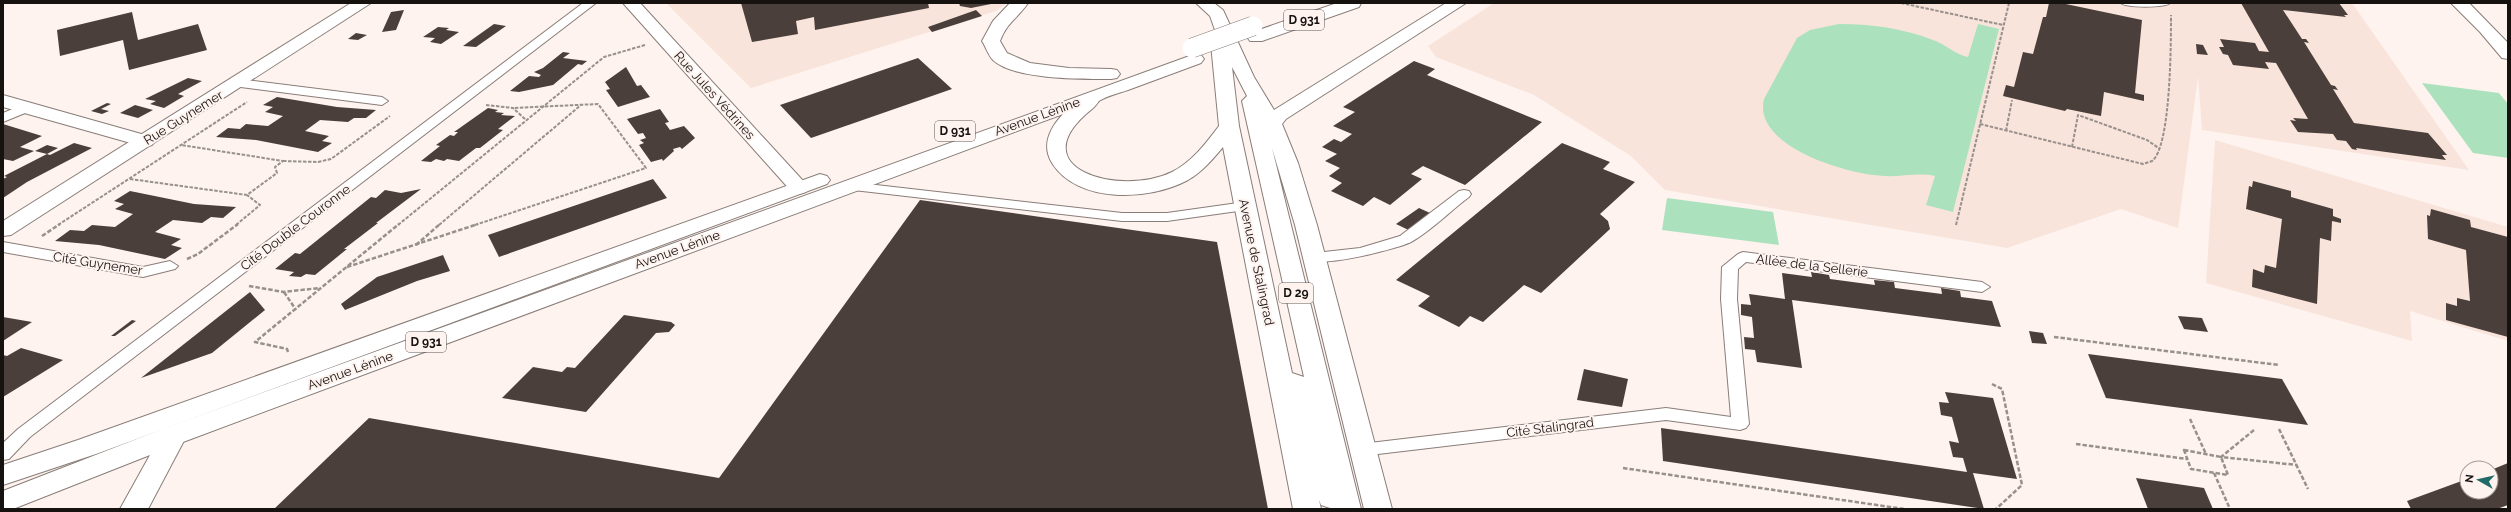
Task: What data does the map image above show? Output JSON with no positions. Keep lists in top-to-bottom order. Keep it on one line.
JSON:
{"streets":{"main road":["D 931","Rue Jules Védrines","Avenue Lénine","Rue Guynemer","Avenue de Stalingrad","D 29"],"lane":["Cité Double Couronne","Cité Guynemer","Allée de la Sellerie","Cité Stalingrad"]},"crossings":[["Rue Jules Védrines","Avenue Lénine"],["Avenue de Stalingrad","D 29"],["Avenue de Stalingrad","Cité Stalingrad"],["Allée de la Sellerie","Cité Stalingrad"]],"north":"left"}
